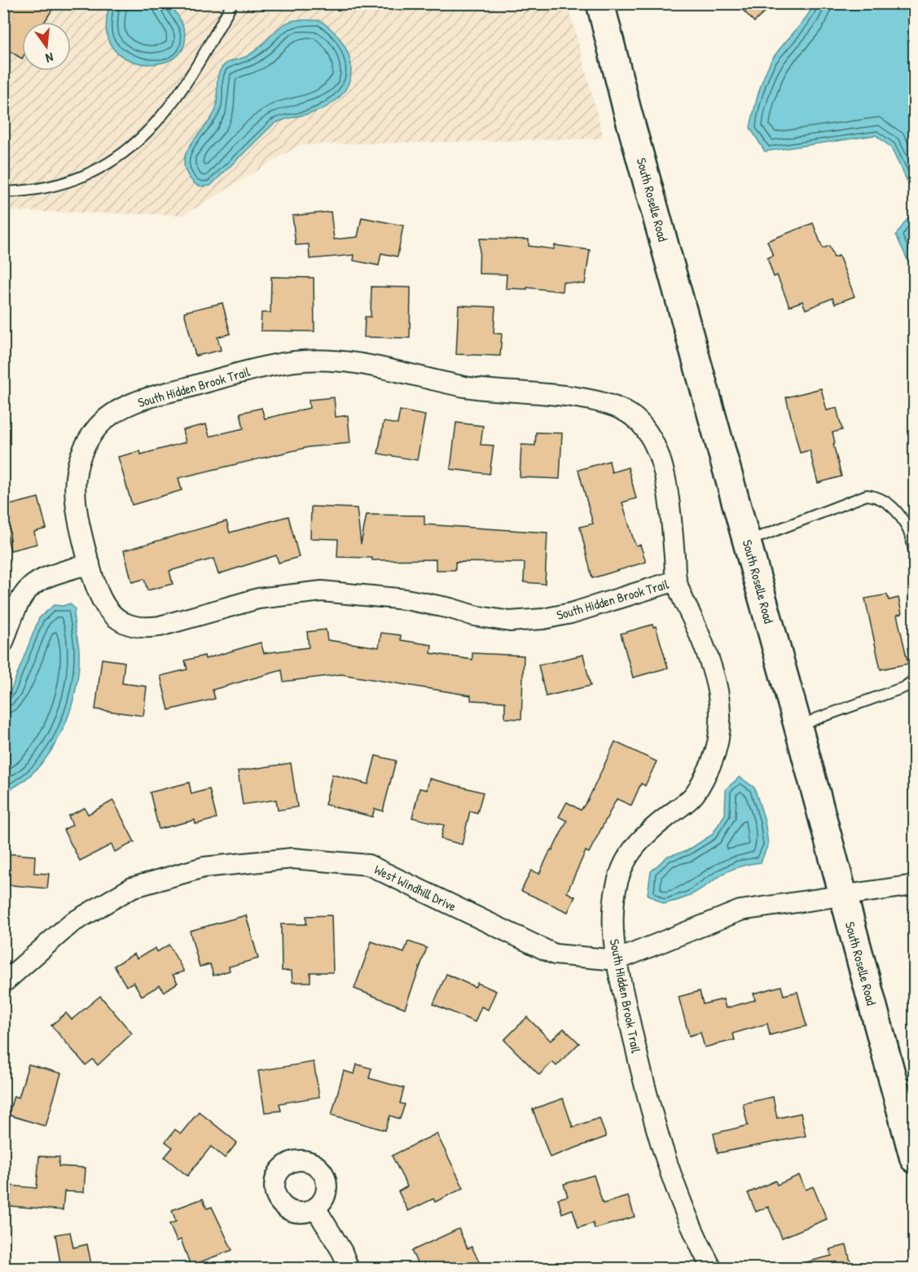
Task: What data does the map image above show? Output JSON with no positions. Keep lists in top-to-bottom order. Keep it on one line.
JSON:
{"streets":{"main road":["South Roselle Road"],"street":["South Hidden Brook Trail","West Windhill Drive"]},"crossings":[["South Roselle Road","West Windhill Drive"],["South Hidden Brook Trail","West Windhill Drive"]],"north":"bottom"}
